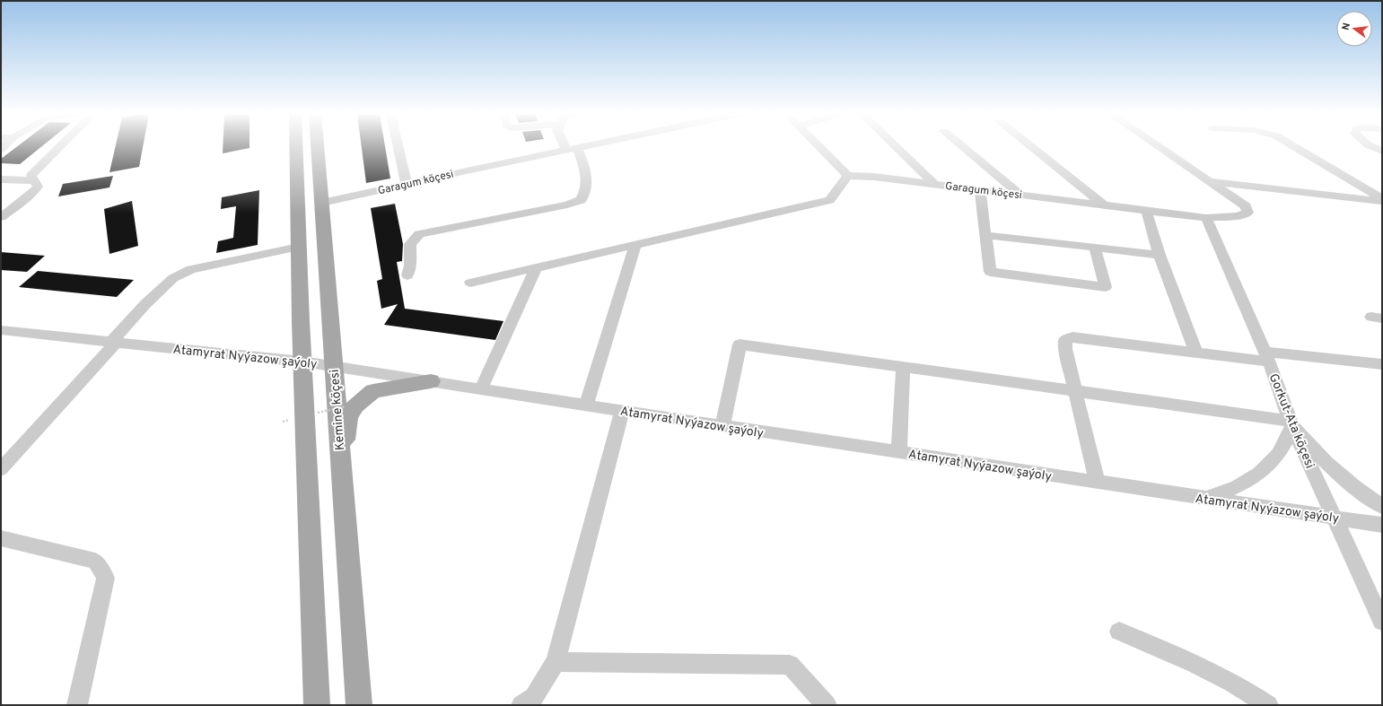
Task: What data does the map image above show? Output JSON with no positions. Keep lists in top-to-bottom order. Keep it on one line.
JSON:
{"streets":{"main road":["Kemine köçesi"],"street":["Garagum köçesi","Atamyrat Nyýazow şaýoly","Gorkut-Ata köçesi"]},"crossings":[["Garagum köçesi","Kemine köçesi"],["Garagum köçesi","Gorkut-Ata köçesi"],["Atamyrat Nyýazow şaýoly","Kemine köçesi"],["Atamyrat Nyýazow şaýoly","Gorkut-Ata köçesi"]],"north":"left"}
